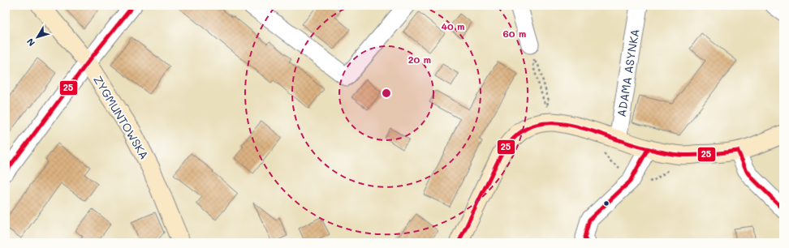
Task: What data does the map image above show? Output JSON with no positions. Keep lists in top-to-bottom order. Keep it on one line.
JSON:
{"streets":{"main road":["ZYGMUNTOWSKA"],"street":["ADAMA ASYNKA"]},"lines":["transit line 25"],"north":"bottom left","rings":["40 m","60 m","20 m"]}
